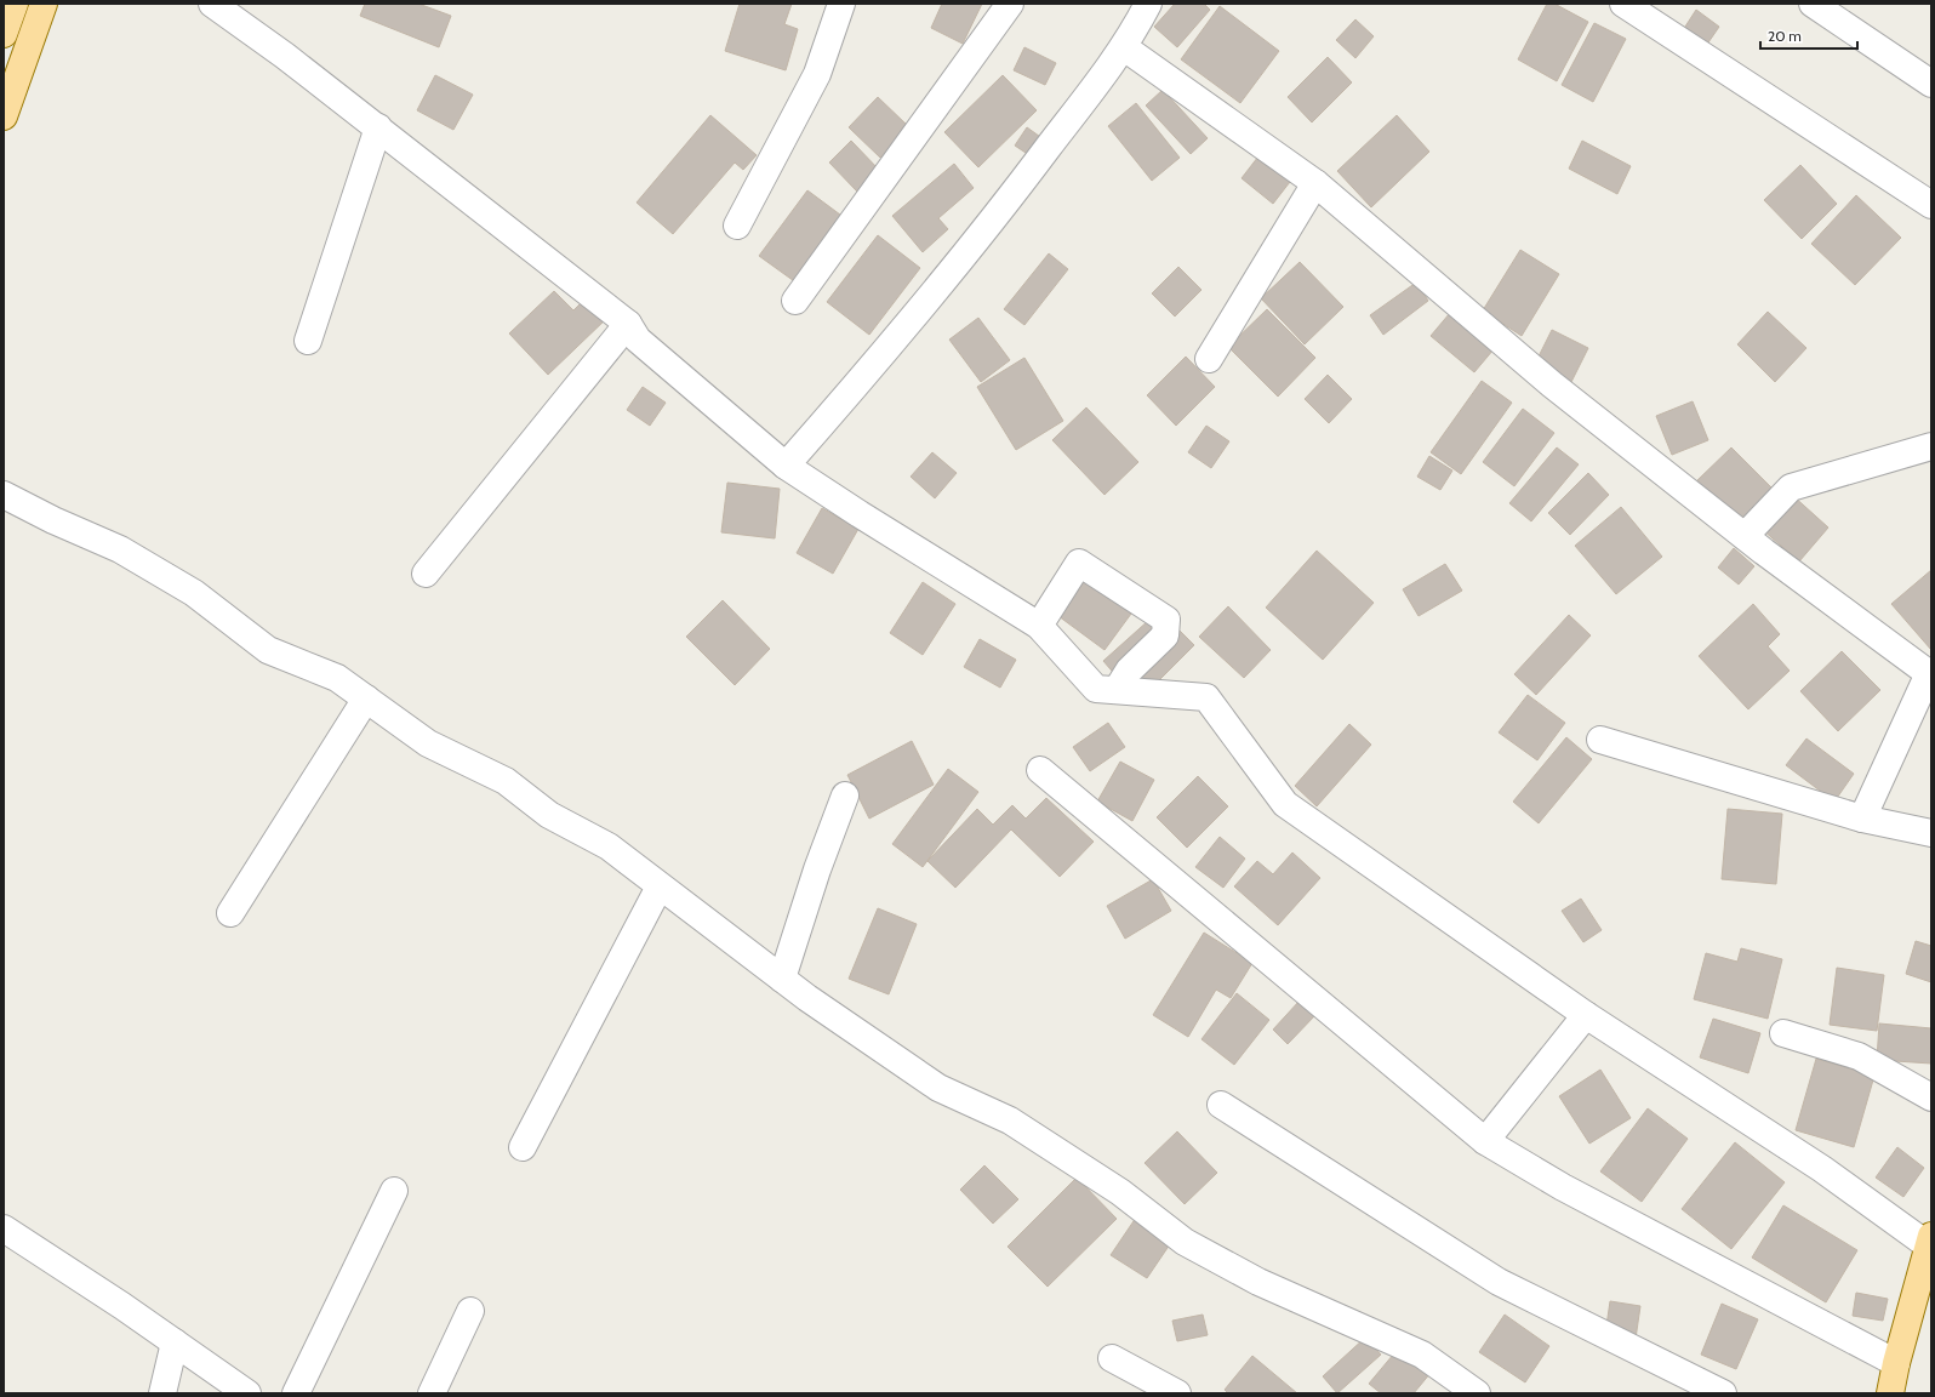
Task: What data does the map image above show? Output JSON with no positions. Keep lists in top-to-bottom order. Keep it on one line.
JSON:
{"scale_bar":"20 m"}
